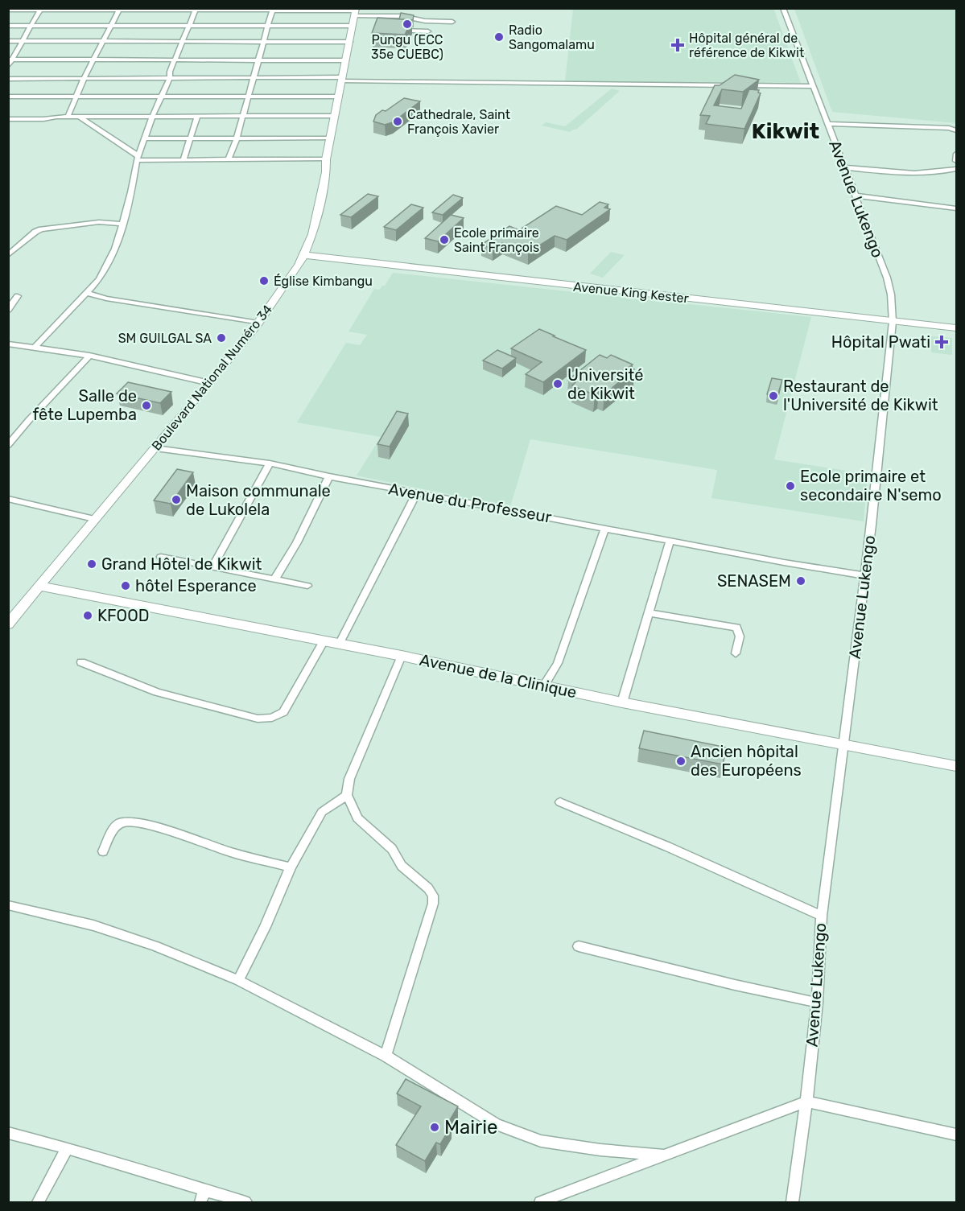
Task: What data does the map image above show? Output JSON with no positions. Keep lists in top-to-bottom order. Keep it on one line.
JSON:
{"streets":{"street":["Avenue Lukengo","Avenue King Kester","Boulevard National Numéro 34","Avenue du Professeur","Avenue de la Clinique"]},"crossings":[["Avenue Lukengo","Avenue King Kester"],["Avenue Lukengo","Avenue du Professeur"],["Avenue Lukengo","Avenue de la Clinique"],["Avenue King Kester","Boulevard National Numéro 34"],["Boulevard National Numéro 34","Avenue du Professeur"],["Boulevard National Numéro 34","Avenue de la Clinique"]],"districts":["Kikwit"],"places":{"other":["Pungu (ECC 35e CUEBC)","Radio Sangomalamu","Cathedrale, Saint François Xavier","Ecole primaire Saint François","Église Kimbangu","SM GUILGAL SA","Université de Kikwit","Restaurant de l'Université de Kikwit","Salle de fête Lupemba","Ecole primaire et secondaire N'semo","Maison communale de Lukolela","Grand Hôtel de Kikwit","SENASEM","hôtel Esperance","KFOOD","Ancien hôpital des Européens","Mairie"],"health":["Hôpital général de référence de Kikwit","Hôpital Pwati"]}}
